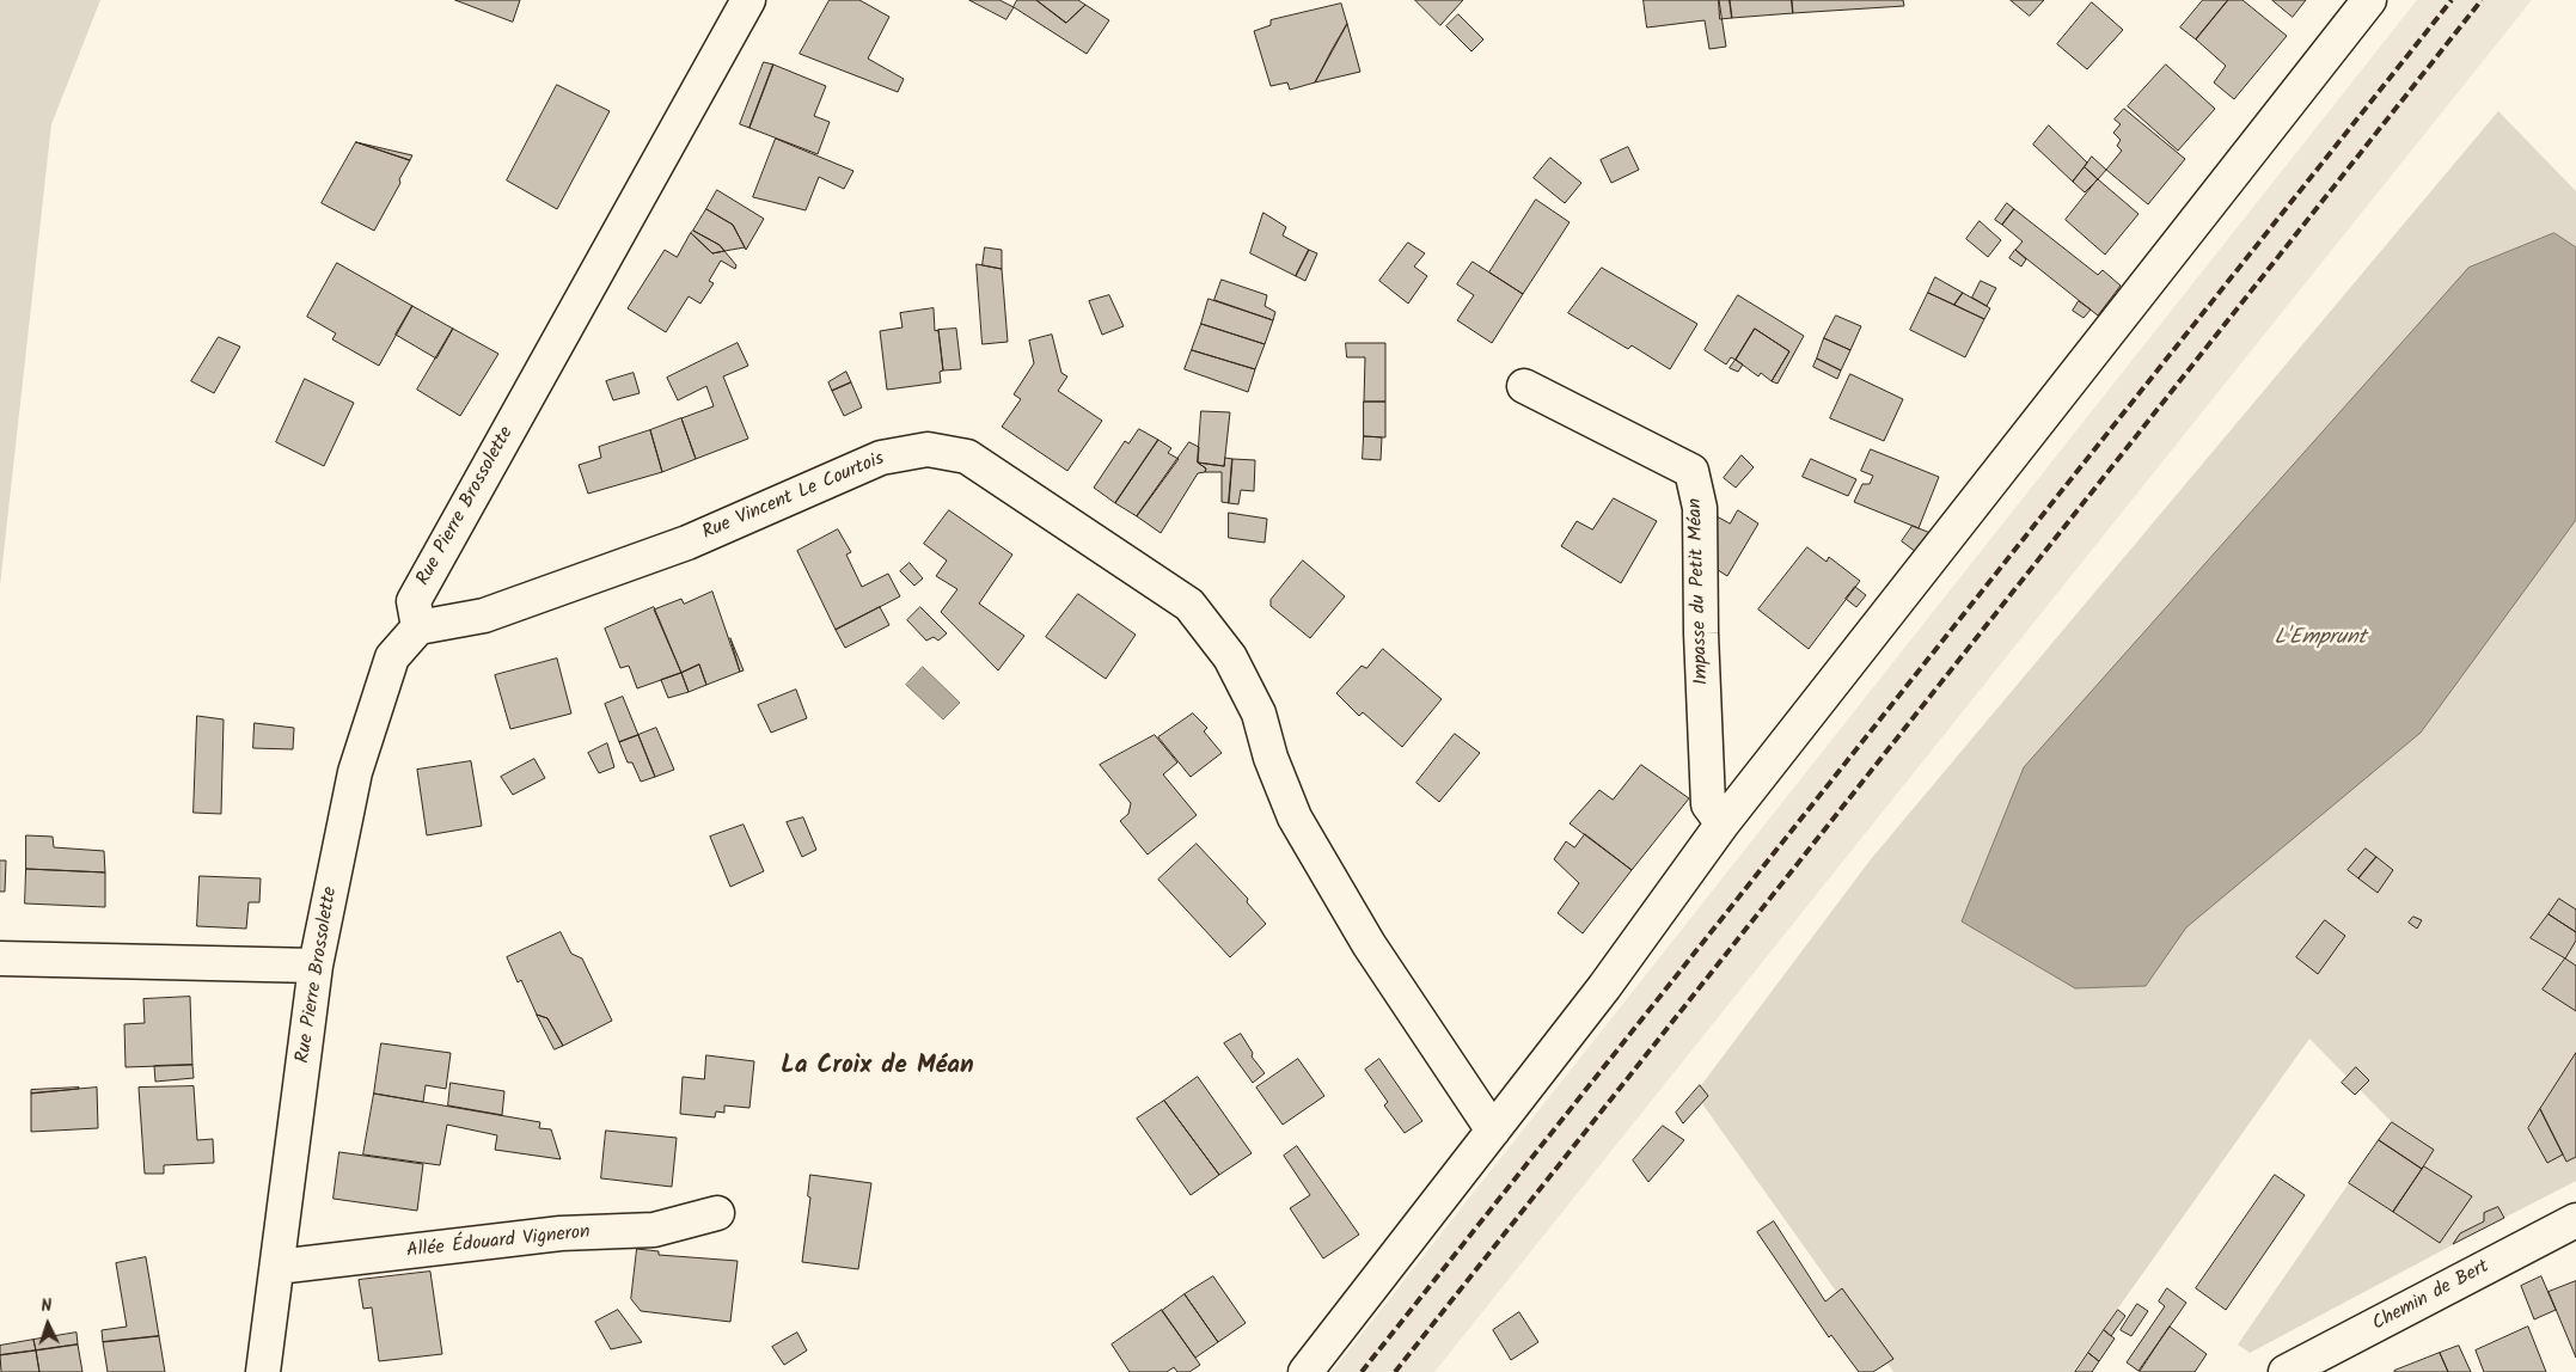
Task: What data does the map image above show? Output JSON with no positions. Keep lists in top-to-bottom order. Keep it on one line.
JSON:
{"streets":{"street":["Rue Vincent Le Courtois","Rue Pierre Brossolette","Impasse du Petit Méan","Allée Édouard Vigneron","Chemin de Bert"]},"crossings":[["Rue Vincent Le Courtois","Rue Pierre Brossolette"],["Rue Pierre Brossolette","Allée Édouard Vigneron"]],"districts":["La Croix de Méan"],"water":["L'Emprunt"],"north":"top"}
